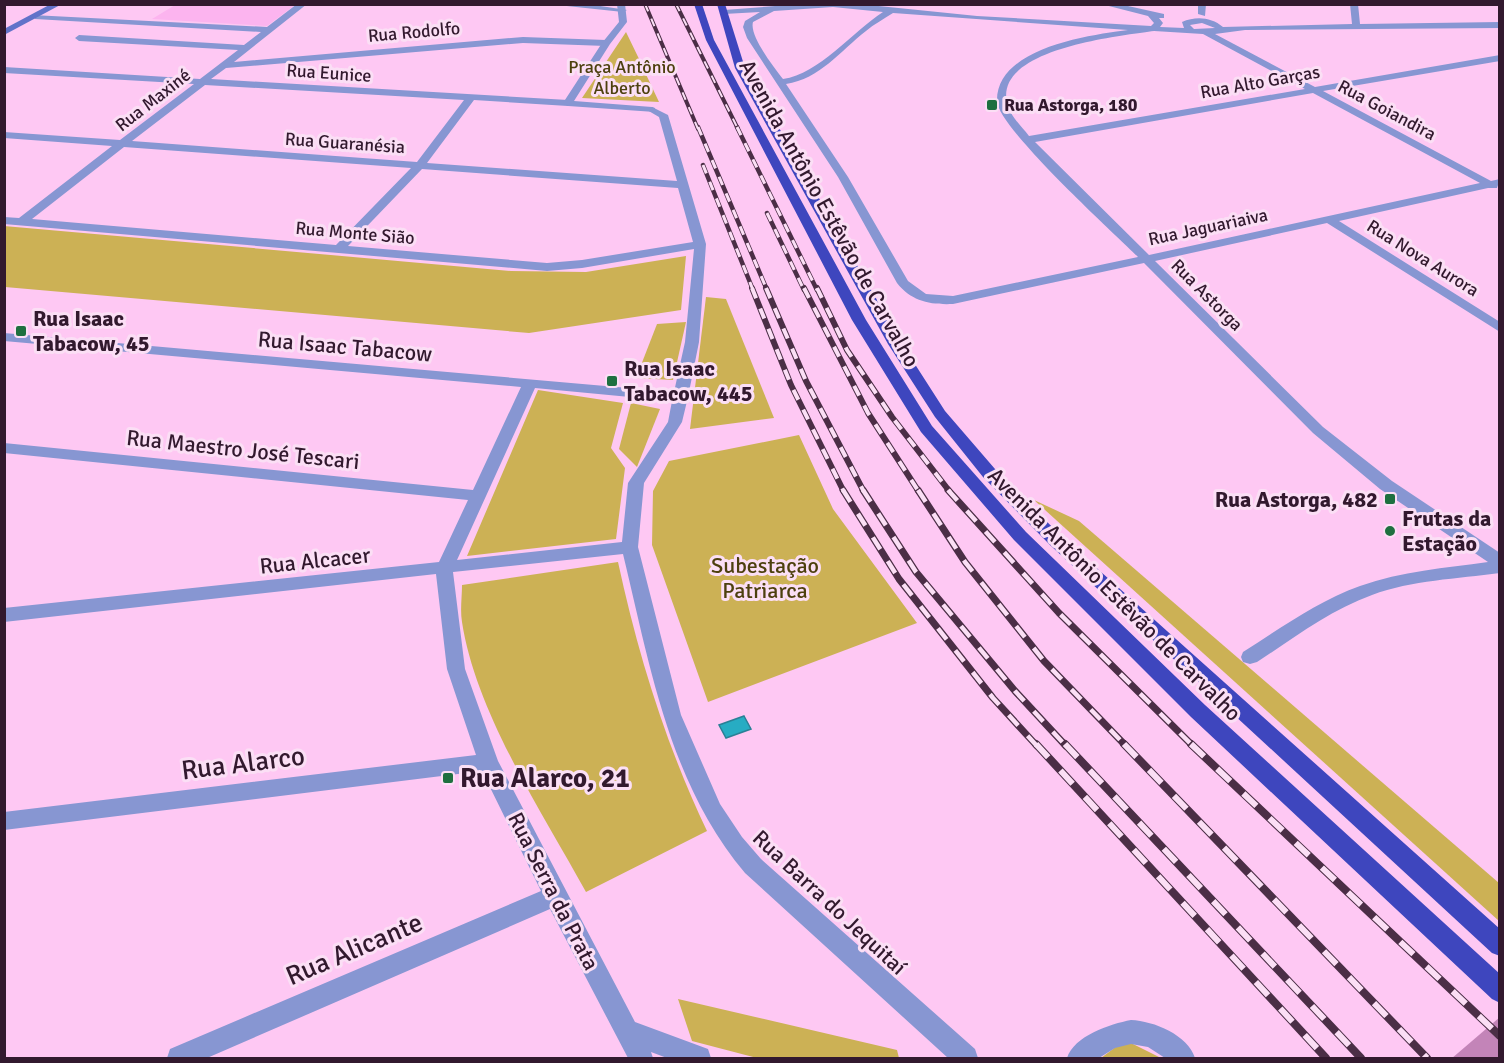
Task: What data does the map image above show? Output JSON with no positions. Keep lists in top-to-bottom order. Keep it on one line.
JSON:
{"streets":{"highway":["Avenida Antônio Estêvão de Carvalho"],"street":["Rua Rodolfo","Rua Eunice","Rua Alto Garças","Rua Maxiné","Rua Goiandira","Rua Guaranésia","Rua Jaguariaiva","Rua Monte Sião","Rua Nova Aurora","Rua Astorga","Rua Isaac Tabacow","Rua Maestro José Tescari","Rua Alcacer","Rua Alarco","Rua Serra da Prata","Rua Barra do Jequitaí","Rua Alicante"]},"crossings":[["Rua Rodolfo","Rua Maxiné"],["Rua Eunice","Rua Maxiné"],["Rua Eunice","Rua Barra do Jequitaí"],["Rua Alto Garças","Rua Goiandira"],["Rua Alto Garças","Rua Astorga"],["Rua Maxiné","Rua Guaranésia"],["Rua Maxiné","Rua Monte Sião"],["Rua Goiandira","Rua Jaguariaiva"],["Rua Guaranésia","Rua Barra do Jequitaí"],["Avenida Antônio Estêvão de Carvalho","Rua Jaguariaiva"],["Rua Jaguariaiva","Rua Nova Aurora"],["Rua Jaguariaiva","Rua Astorga"],["Rua Monte Sião","Rua Barra do Jequitaí"],["Rua Isaac Tabacow","Rua Barra do Jequitaí"],["Rua Alcacer","Rua Serra da Prata"],["Rua Alcacer","Rua Barra do Jequitaí"],["Rua Alarco","Rua Serra da Prata"],["Rua Serra da Prata","Rua Alicante"]],"parks":["Praça Antônio Alberto","Subestação Patriarca"],"places":{"transit":["Rua Astorga, 180","Rua Isaac Tabacow, 45","Rua Isaac Tabacow, 445","Rua Astorga, 482","Rua Alarco, 21"],"other":["Frutas da Estação"]}}
